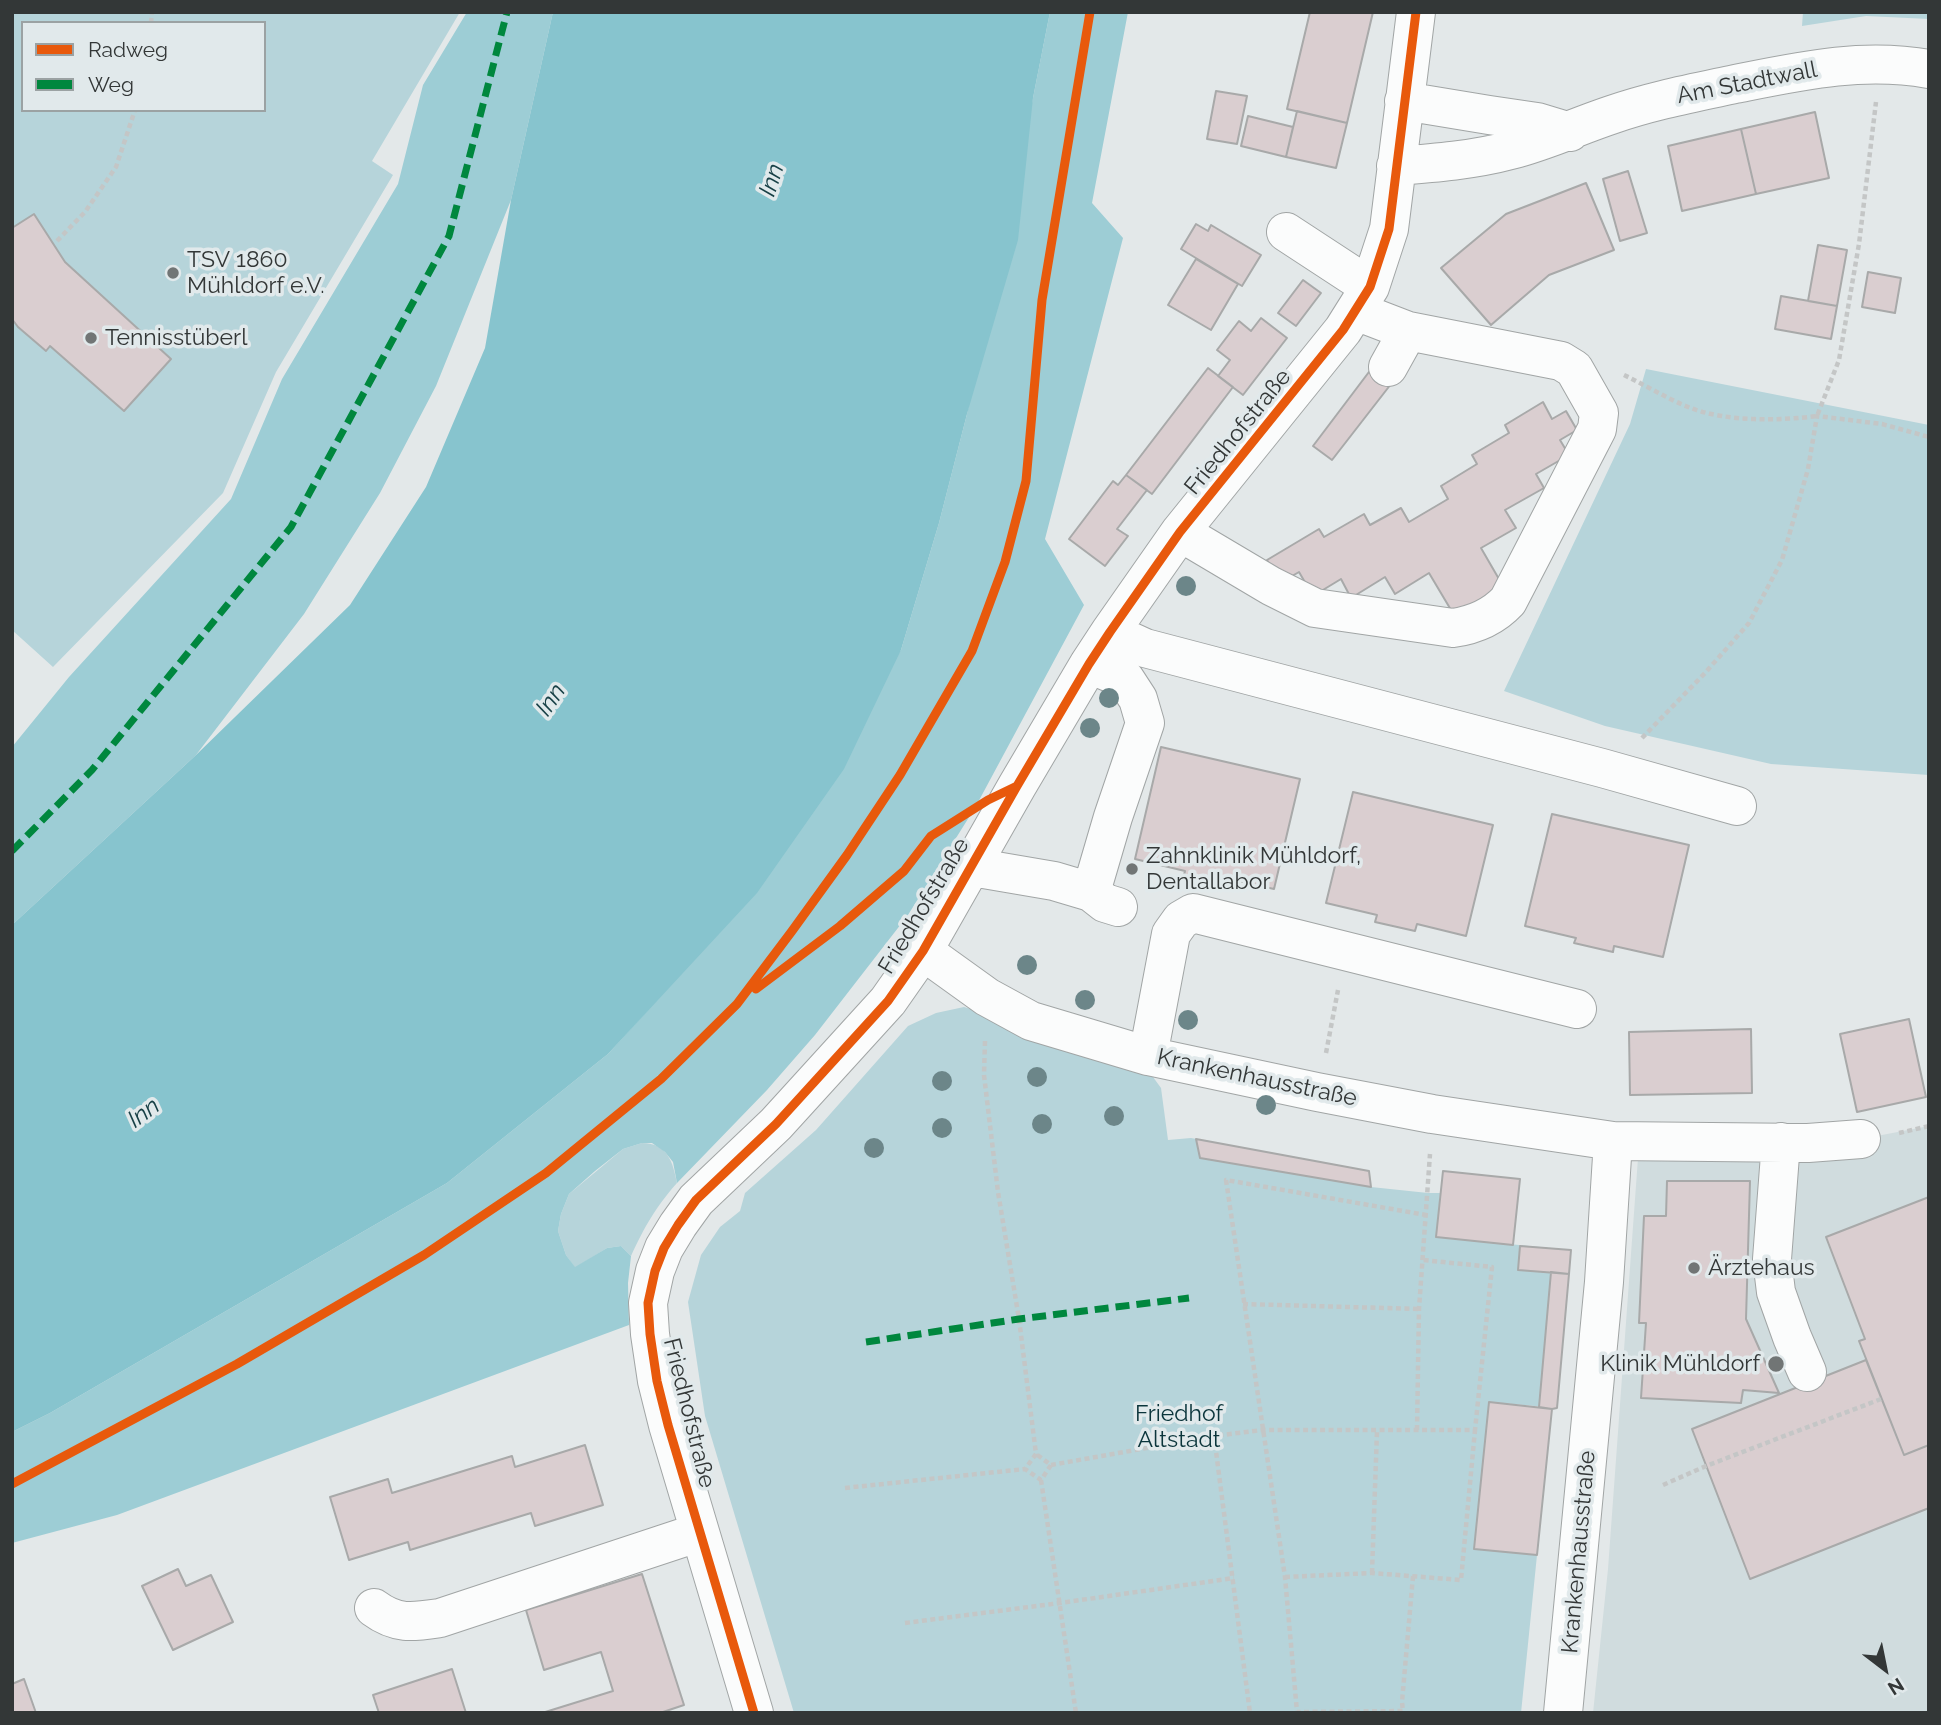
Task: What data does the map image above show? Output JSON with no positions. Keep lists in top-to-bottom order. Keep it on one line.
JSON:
{"streets":{"street":["Am Stadtwall","Friedhofstraße","Krankenhausstraße"]},"crossings":[["Am Stadtwall","Friedhofstraße"],["Friedhofstraße","Krankenhausstraße"]],"water":["Inn"],"parks":["Friedhof Altstadt"],"places":["TSV 1860 Mühldorf e.V.","Tennisstüberl","Zahnklinik Mühldorf, Dentallabor","Ärztehaus","Klinik Mühldorf"],"legend":["Radweg","Weg"],"north":"bottom right"}
